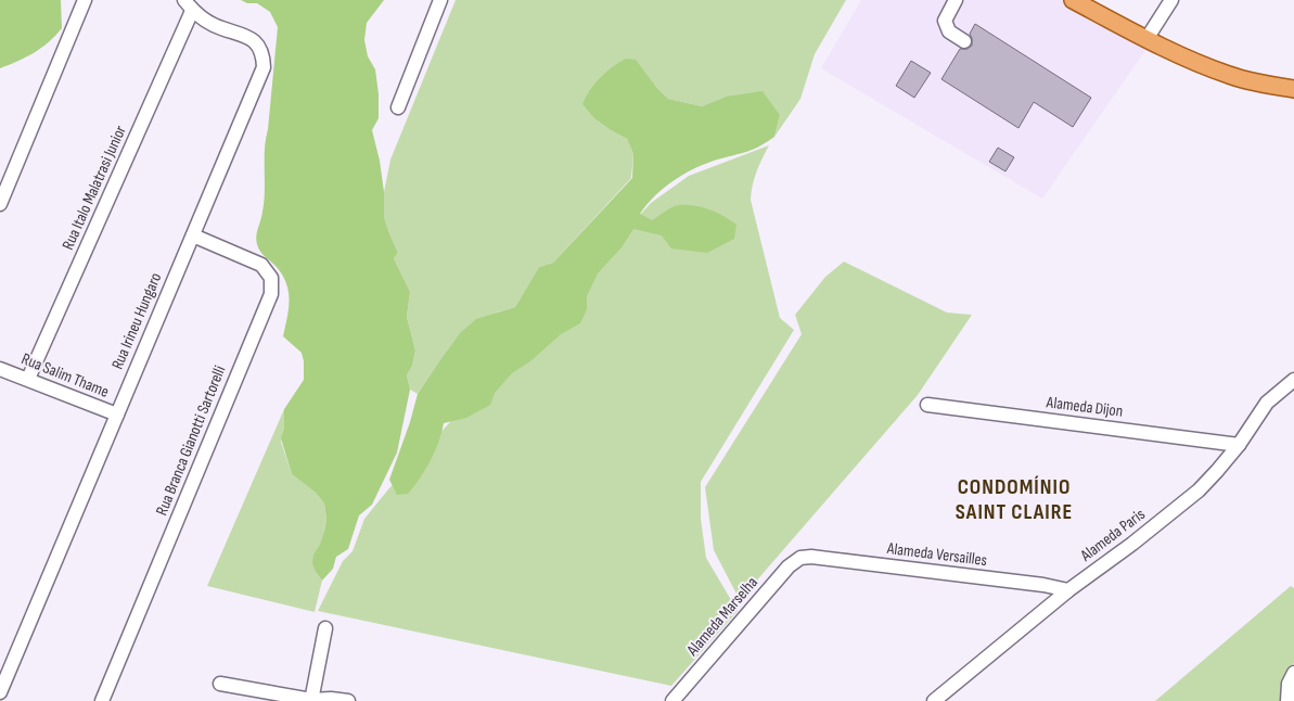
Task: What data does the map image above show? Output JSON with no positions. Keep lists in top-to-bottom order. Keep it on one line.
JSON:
{"streets":{"street":["Rua Italo Malatrasi Junior","Rua Irineu Hungaro","Rua Salim Thame","Alameda Dijon","Rua Branca Gianotti Sartorelli","Alameda Paris","Alameda Versailles","Alameda Marselha"]},"crossings":[["Rua Italo Malatrasi Junior","Rua Irineu Hungaro"],["Rua Italo Malatrasi Junior","Rua Salim Thame"],["Rua Irineu Hungaro","Rua Salim Thame"],["Rua Irineu Hungaro","Rua Branca Gianotti Sartorelli"],["Alameda Dijon","Alameda Paris"],["Alameda Paris","Alameda Versailles"],["Alameda Versailles","Alameda Marselha"]],"districts":["CONDOMÍNIO SAINT CLAIRE"]}
